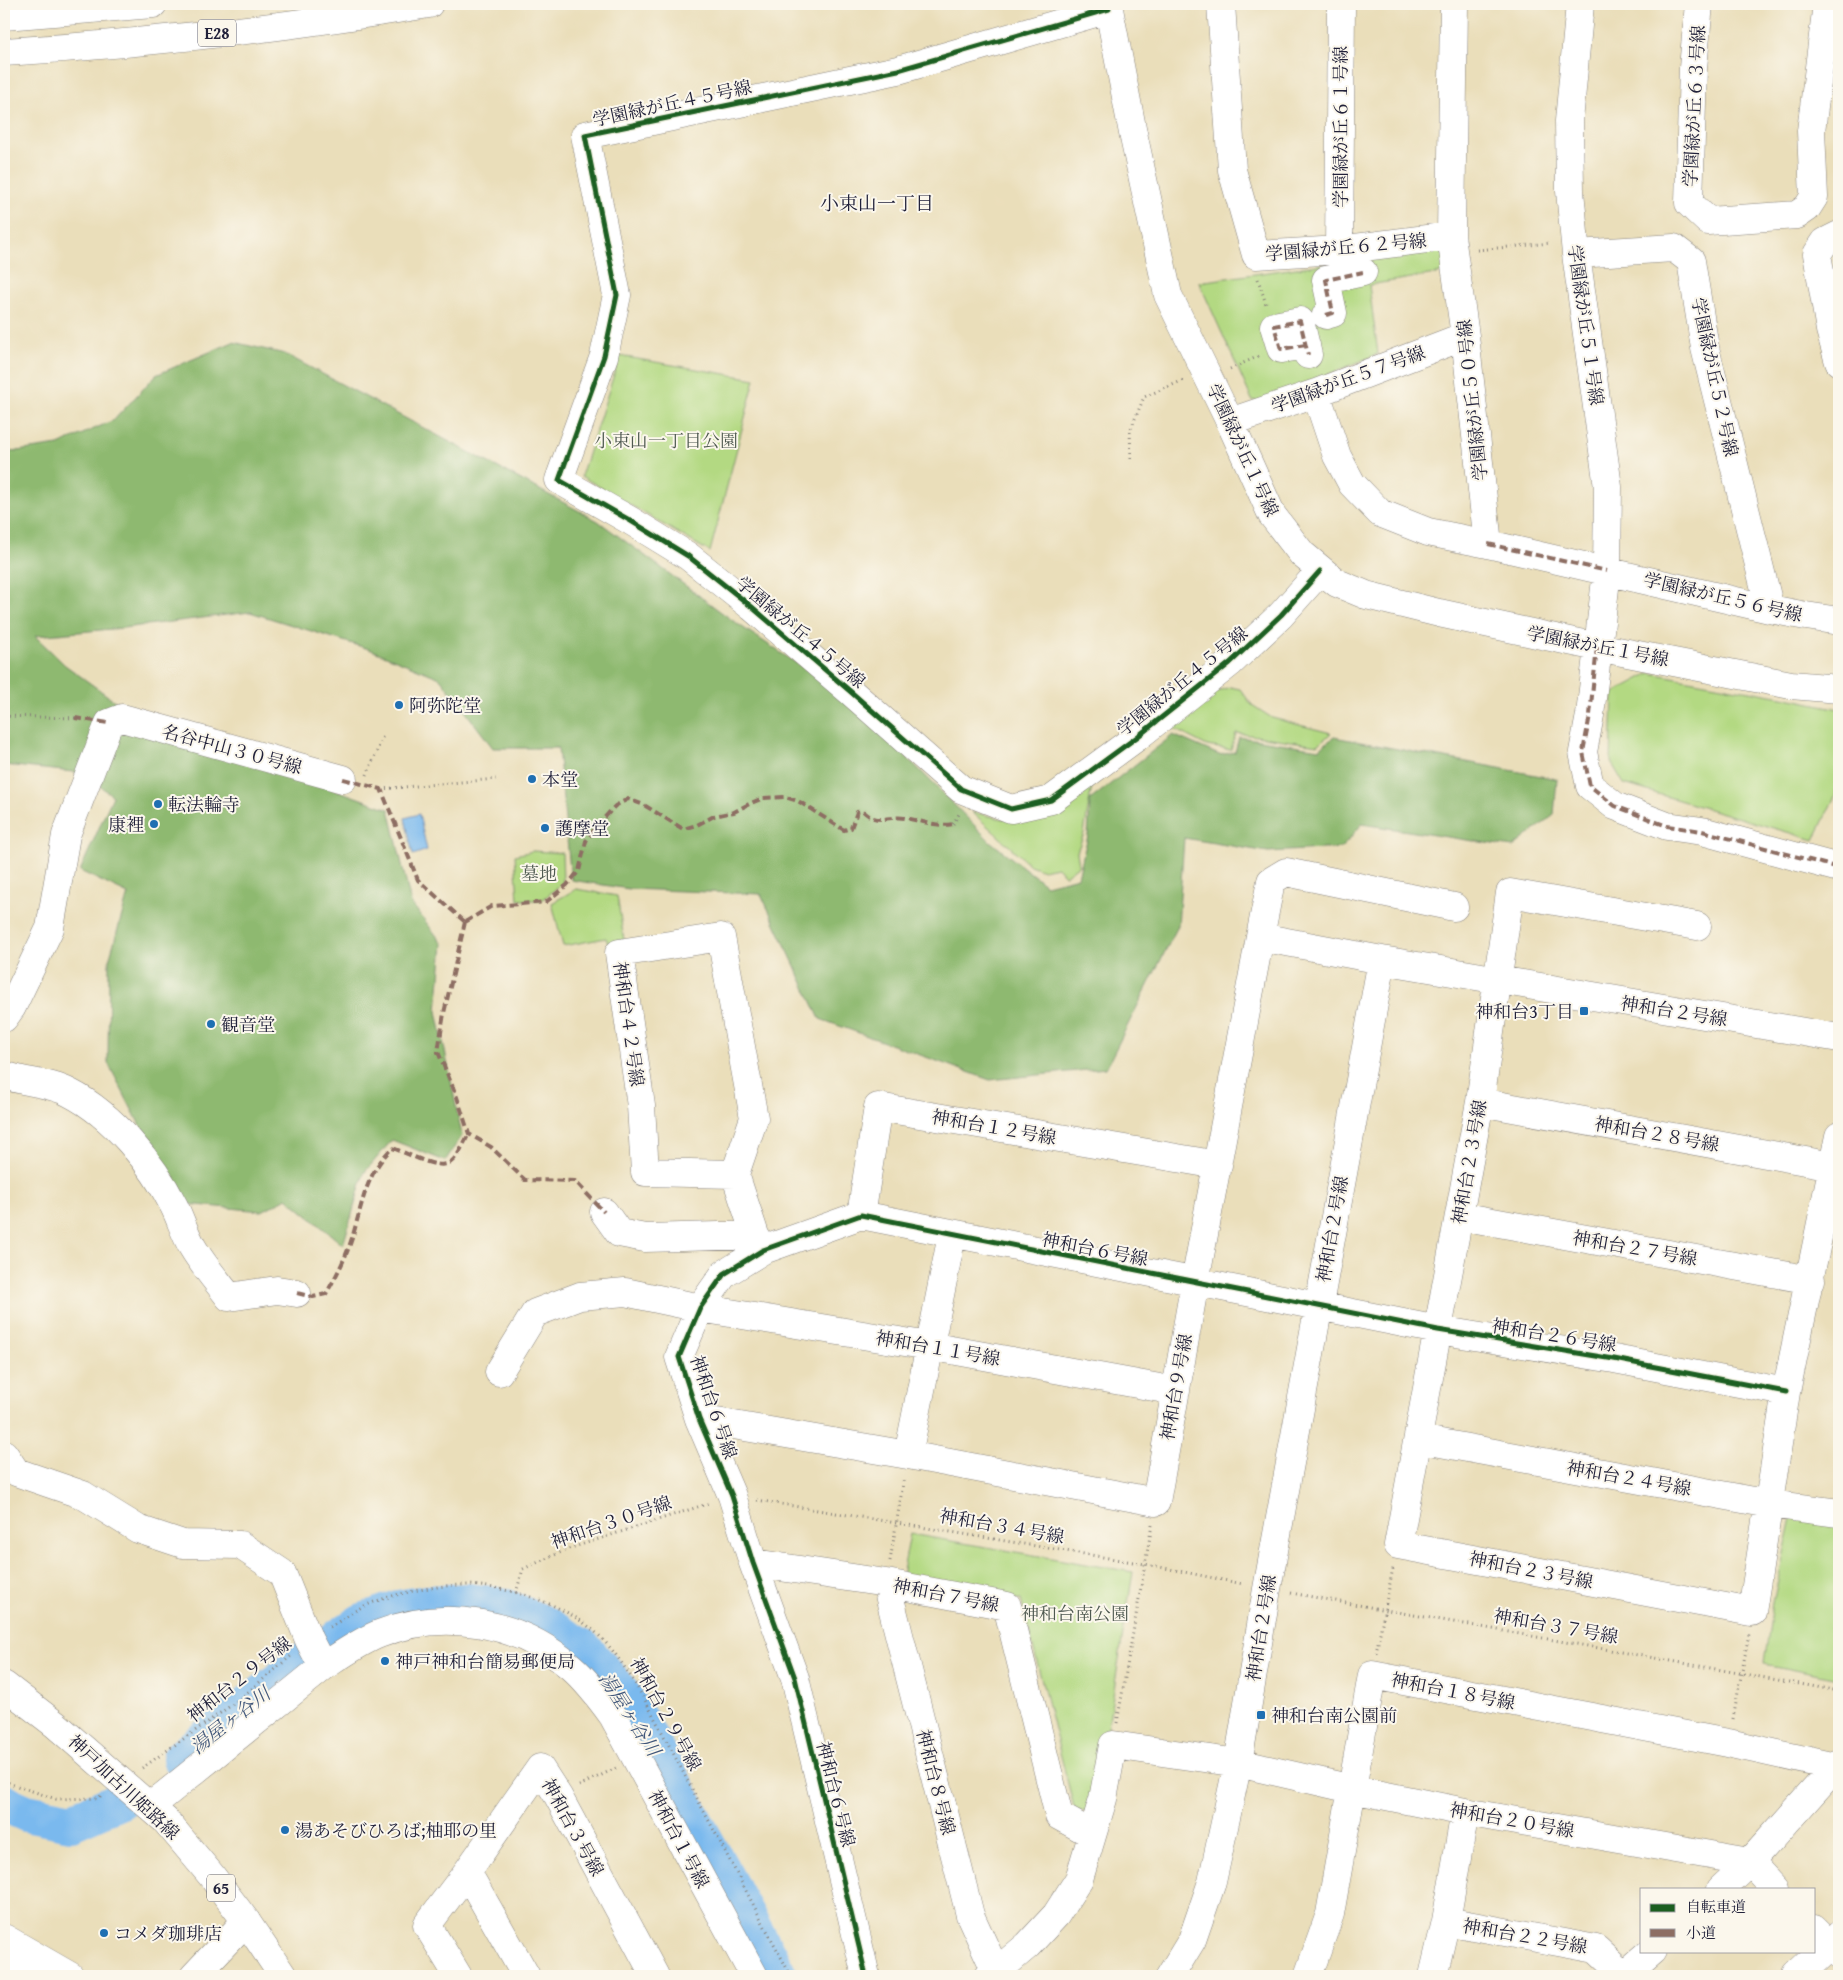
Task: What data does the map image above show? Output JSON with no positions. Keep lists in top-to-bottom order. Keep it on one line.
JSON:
{"streets":{"main road":["E28","学園緑が丘４５号線","学園緑が丘６３号線","学園緑が丘６１号線","学園緑が丘６２号線","学園緑が丘５１号線","学園緑が丘５２号線","学園緑が丘５７号線","学園緑が丘５０号線","学園緑が丘１号線","学園緑が丘５６号線","名谷中山３０号線","神和台２号線","神和台４２号線","神和台１２号線","神和台２８号線","神和台２３号線","神和台２７号線","神和台６号線","神和台２６号線","神和台１１号線","神和台９号線","神和台２４号線","神和台７号線","神和台１８号線","神和台８号線","神戸加古川姫路線","神和台２０号線","神和台３号線","神和台１号線","65","神和台２２号線"],"path":["神和台３０号線","神和台３４号線","神和台３７号線","神和台２９号線"]},"crossings":[["学園緑が丘４５号線","学園緑が丘１号線"],["学園緑が丘６１号線","学園緑が丘６２号線"],["学園緑が丘６２号線","学園緑が丘５０号線"],["学園緑が丘５１号線","学園緑が丘５２号線"],["学園緑が丘５１号線","学園緑が丘１号線"],["学園緑が丘５１号線","学園緑が丘５６号線"],["学園緑が丘５２号線","学園緑が丘５６号線"],["学園緑が丘５７号線","学園緑が丘５０号線"],["学園緑が丘５７号線","学園緑が丘１号線"],["学園緑が丘５０号線","学園緑が丘５６号線"],["神和台２号線","神和台２３号線"],["神和台２号線","神和台６号線"],["神和台２号線","神和台２６号線"],["神和台２号線","神和台３４号線"],["神和台２号線","神和台３７号線"],["神和台２号線","神和台２０号線"],["神和台１２号線","神和台６号線"],["神和台１２号線","神和台９号線"],["神和台２８号線","神和台２３号線"],["神和台２３号線","神和台２７号線"],["神和台２３号線","神和台２６号線"],["神和台２３号線","神和台２４号線"],["神和台６号線","神和台２６号線"],["神和台６号線","神和台１１号線"],["神和台６号線","神和台９号線"],["神和台６号線","神和台３０号線"],["神和台６号線","神和台３４号線"],["神和台６号線","神和台７号線"],["神和台１１号線","神和台９号線"],["神和台３０号線","神和台３４号線"],["神和台３０号線","神和台２９号線"],["神和台３４号線","神和台３７号線"],["神和台７号線","神和台８号線"],["神和台２９号線","神戸加古川姫路線"],["神和台１８号線","神和台２０号線"],["神戸加古川姫路線","神和台１号線"]],"districts":["小束山一丁目"],"water":["湯屋ヶ谷川"],"parks":["小束山一丁目公園","墓地","神和台南公園"],"places":{"other":["阿弥陀堂","本堂","転法輪寺","康裡","護摩堂","観音堂","神戸神和台簡易郵便局","湯あそびひろば;柚耶の里","コメダ珈琲店"],"transit":["神和台3丁目","神和台南公園前"]},"legend":["自転車道","小道"]}
